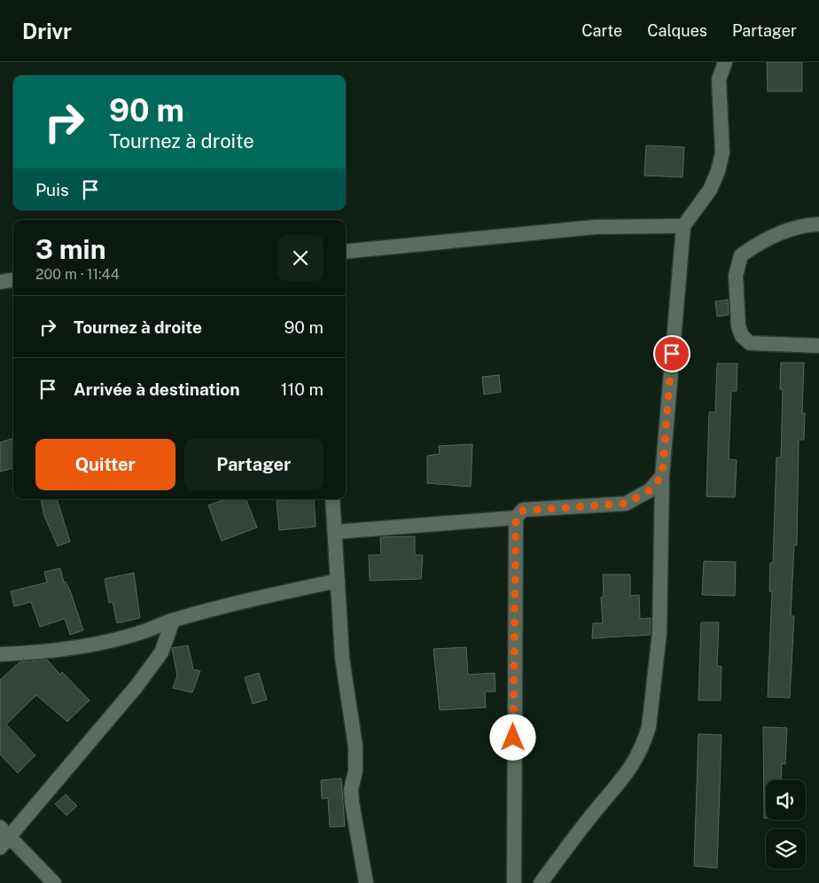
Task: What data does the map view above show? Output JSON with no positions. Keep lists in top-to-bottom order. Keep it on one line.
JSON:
{"page":{"header":"Drivr","nav":["Carte","Calques","Partager"],"turn":["90 m","Tournez à droite"],"then":"Puis","heading":["3 min","200 m · 11:44"],"list":[{"name":"Tournez à droite","value":"90 m"},{"name":"Arrivée à destination","value":"110 m"}],"buttons":["Quitter","Partager"]}}
